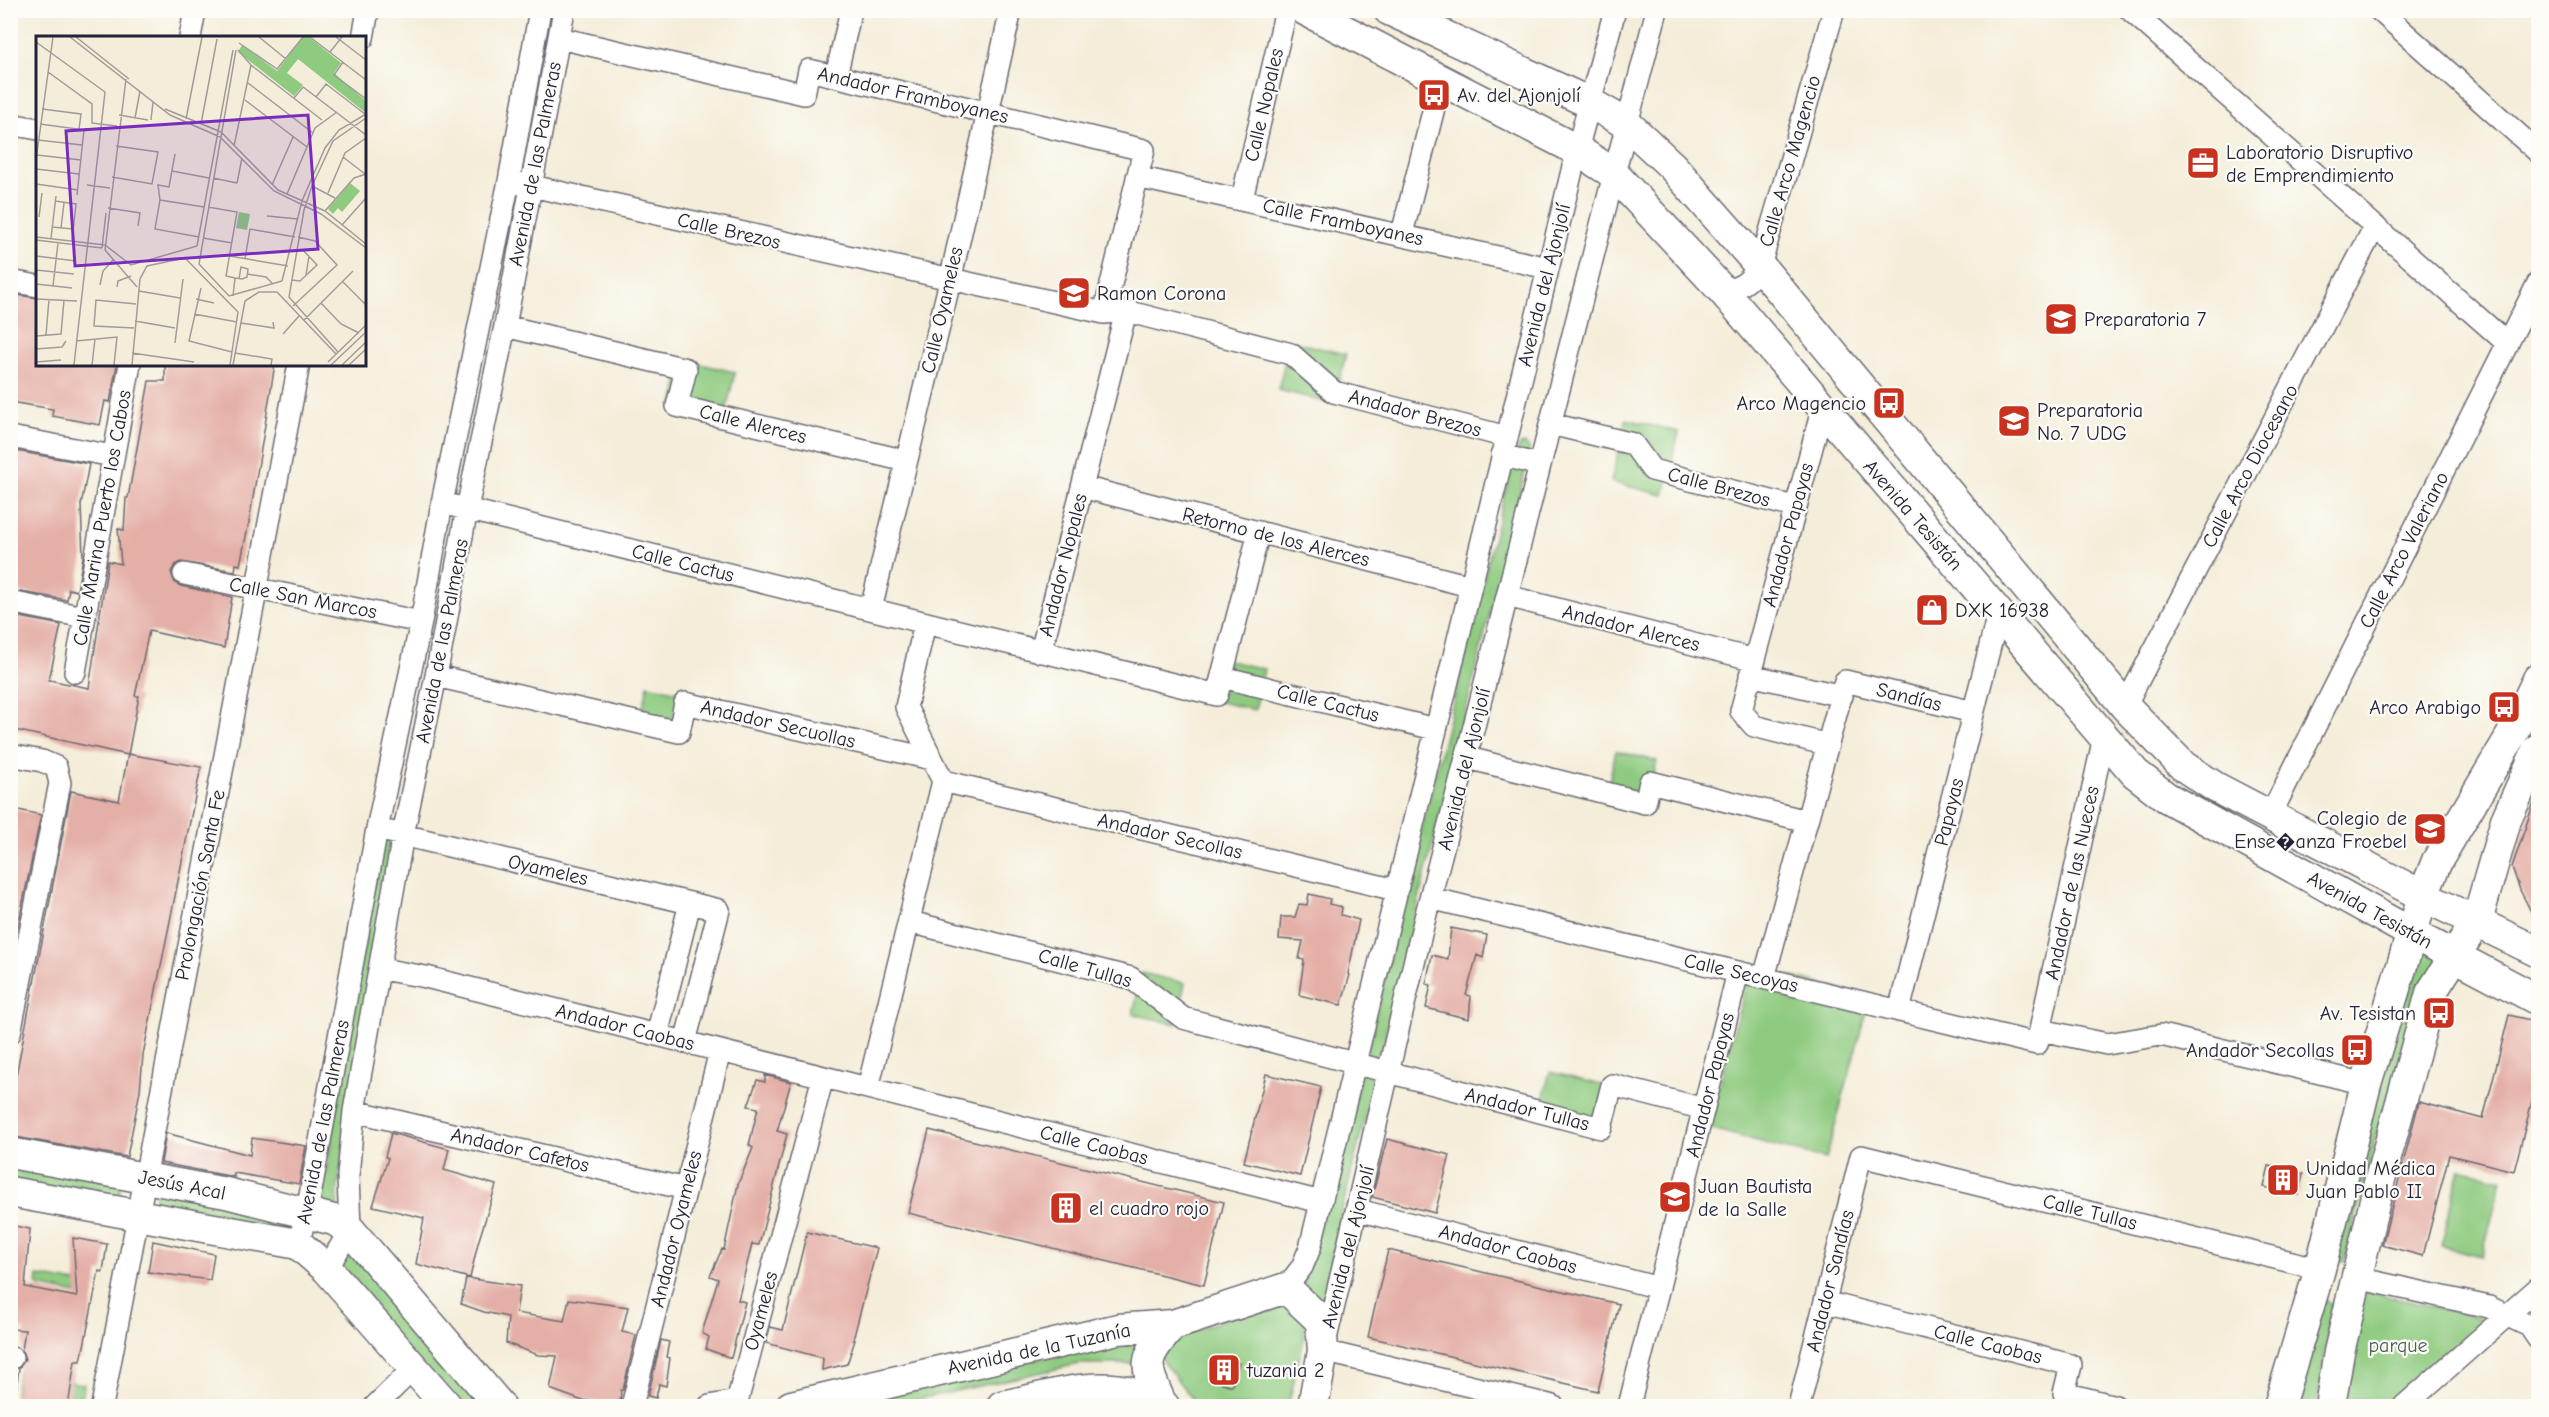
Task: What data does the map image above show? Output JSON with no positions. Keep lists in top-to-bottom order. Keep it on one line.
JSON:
{"streets":{"street":["Andador Framboyanes","Calle Nopales","Calle Arco Magencio","Avenida de las Palmeras","Calle Framboyanes","Calle Brezos","Avenida del Ajonjolí","Calle Oyameles","Andador Brezos","Calle Alerces","Calle Arco Diocesano","Avenida Tesistán","Calle Marina Puerto los Cabos","Andador Papayas","Retorno de los Alerces","Calle Arco Valeriano","Calle Cactus","Andador Nopales","Calle San Marcos","Andador Alerces","Sandías","Andador Secuollas","Papayas","Andador Secollas","Oyameles","Andador de las Nueces","Prolongación Santa Fe","Calle Tullas","Calle Secoyas","Andador Caobas","Andador Tullas","Calle Caobas","Andador Cafetos","Jesús Acal","Andador Oyameles","Andador Sandías","Avenida de la Tuzanía"]},"crossings":[["Andador Framboyanes","Avenida de las Palmeras"],["Andador Framboyanes","Calle Framboyanes"],["Andador Framboyanes","Calle Oyameles"],["Calle Nopales","Calle Framboyanes"],["Calle Arco Magencio","Avenida Tesistán"],["Avenida de las Palmeras","Calle Brezos"],["Avenida de las Palmeras","Calle Alerces"],["Avenida de las Palmeras","Calle Cactus"],["Avenida de las Palmeras","Calle San Marcos"],["Avenida de las Palmeras","Andador Secuollas"],["Avenida de las Palmeras","Oyameles"],["Avenida de las Palmeras","Andador Caobas"],["Avenida de las Palmeras","Andador Cafetos"],["Avenida de las Palmeras","Jesús Acal"],["Calle Framboyanes","Avenida del Ajonjolí"],["Calle Brezos","Avenida del Ajonjolí"],["Calle Brezos","Calle Oyameles"],["Calle Brezos","Andador Papayas"],["Avenida del Ajonjolí","Andador Brezos"],["Avenida del Ajonjolí","Avenida Tesistán"],["Avenida del Ajonjolí","Retorno de los Alerces"],["Avenida del Ajonjolí","Calle Cactus"],["Avenida del Ajonjolí","Andador Alerces"],["Avenida del Ajonjolí","Andador Secollas"],["Avenida del Ajonjolí","Calle Tullas"],["Avenida del Ajonjolí","Calle Secoyas"],["Avenida del Ajonjolí","Andador Caobas"],["Avenida del Ajonjolí","Andador Tullas"],["Avenida del Ajonjolí","Calle Caobas"],["Avenida del Ajonjolí","Avenida de la Tuzanía"],["Calle Oyameles","Calle Alerces"],["Calle Oyameles","Calle Cactus"],["Andador Brezos","Andador Nopales"],["Calle Arco Diocesano","Avenida Tesistán"],["Avenida Tesistán","Andador Papayas"],["Avenida Tesistán","Calle Arco Valeriano"],["Avenida Tesistán","Papayas"],["Avenida Tesistán","Andador de las Nueces"],["Andador Papayas","Andador Alerces"],["Andador Papayas","Sandías"],["Andador Papayas","Calle Secoyas"],["Andador Papayas","Andador Caobas"],["Andador Papayas","Andador Tullas"],["Retorno de los Alerces","Andador Nopales"],["Calle Cactus","Andador Nopales"],["Calle San Marcos","Prolongación Santa Fe"],["Andador Alerces","Sandías"],["Sandías","Papayas"],["Papayas","Calle Secoyas"],["Oyameles","Andador Caobas"],["Andador de las Nueces","Calle Secoyas"],["Prolongación Santa Fe","Jesús Acal"],["Calle Tullas","Andador Sandías"],["Andador Caobas","Calle Caobas"],["Andador Caobas","Andador Oyameles"],["Calle Caobas","Andador Sandías"],["Andador Cafetos","Andador Oyameles"]],"parks":["parque"],"places":{"bus stop":["Av. del Ajonjolí","Arco Magencio","Arco Arabigo","Av. Tesistan","Andador Secollas"],"office":["Laboratorio Disruptivo de Emprendimiento"],"school or university":["Ramon Corona","Preparatoria 7","Preparatoria No. 7 UDG","Colegio de Ense�anza Froebel","Juan Bautista de la Salle"],"shop":["DXK 16938"],"building":["Unidad Médica Juan Pablo II","el cuadro rojo","tuzania 2"]}}
